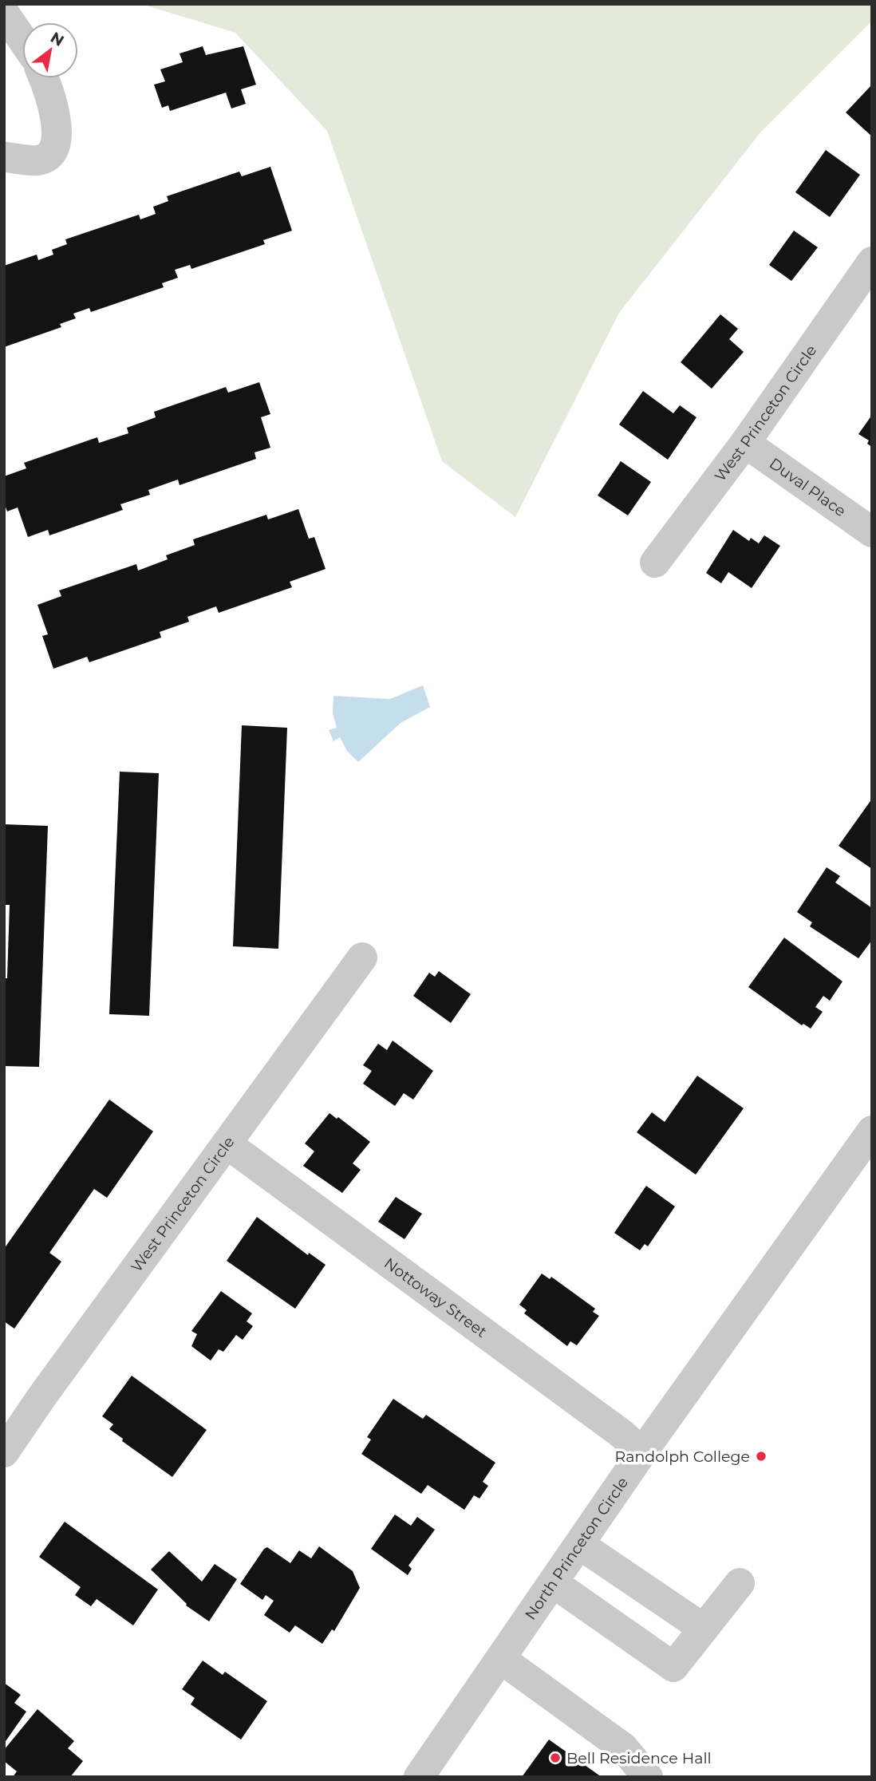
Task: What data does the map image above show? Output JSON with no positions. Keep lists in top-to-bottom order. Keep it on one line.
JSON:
{"streets":{"street":["West Princeton Circle","Duval Place","Nottoway Street","North Princeton Circle"]},"crossings":[["West Princeton Circle","Duval Place"],["West Princeton Circle","Nottoway Street"],["Nottoway Street","North Princeton Circle"]],"places":["Randolph College","Bell Residence Hall"],"north":"top right"}
